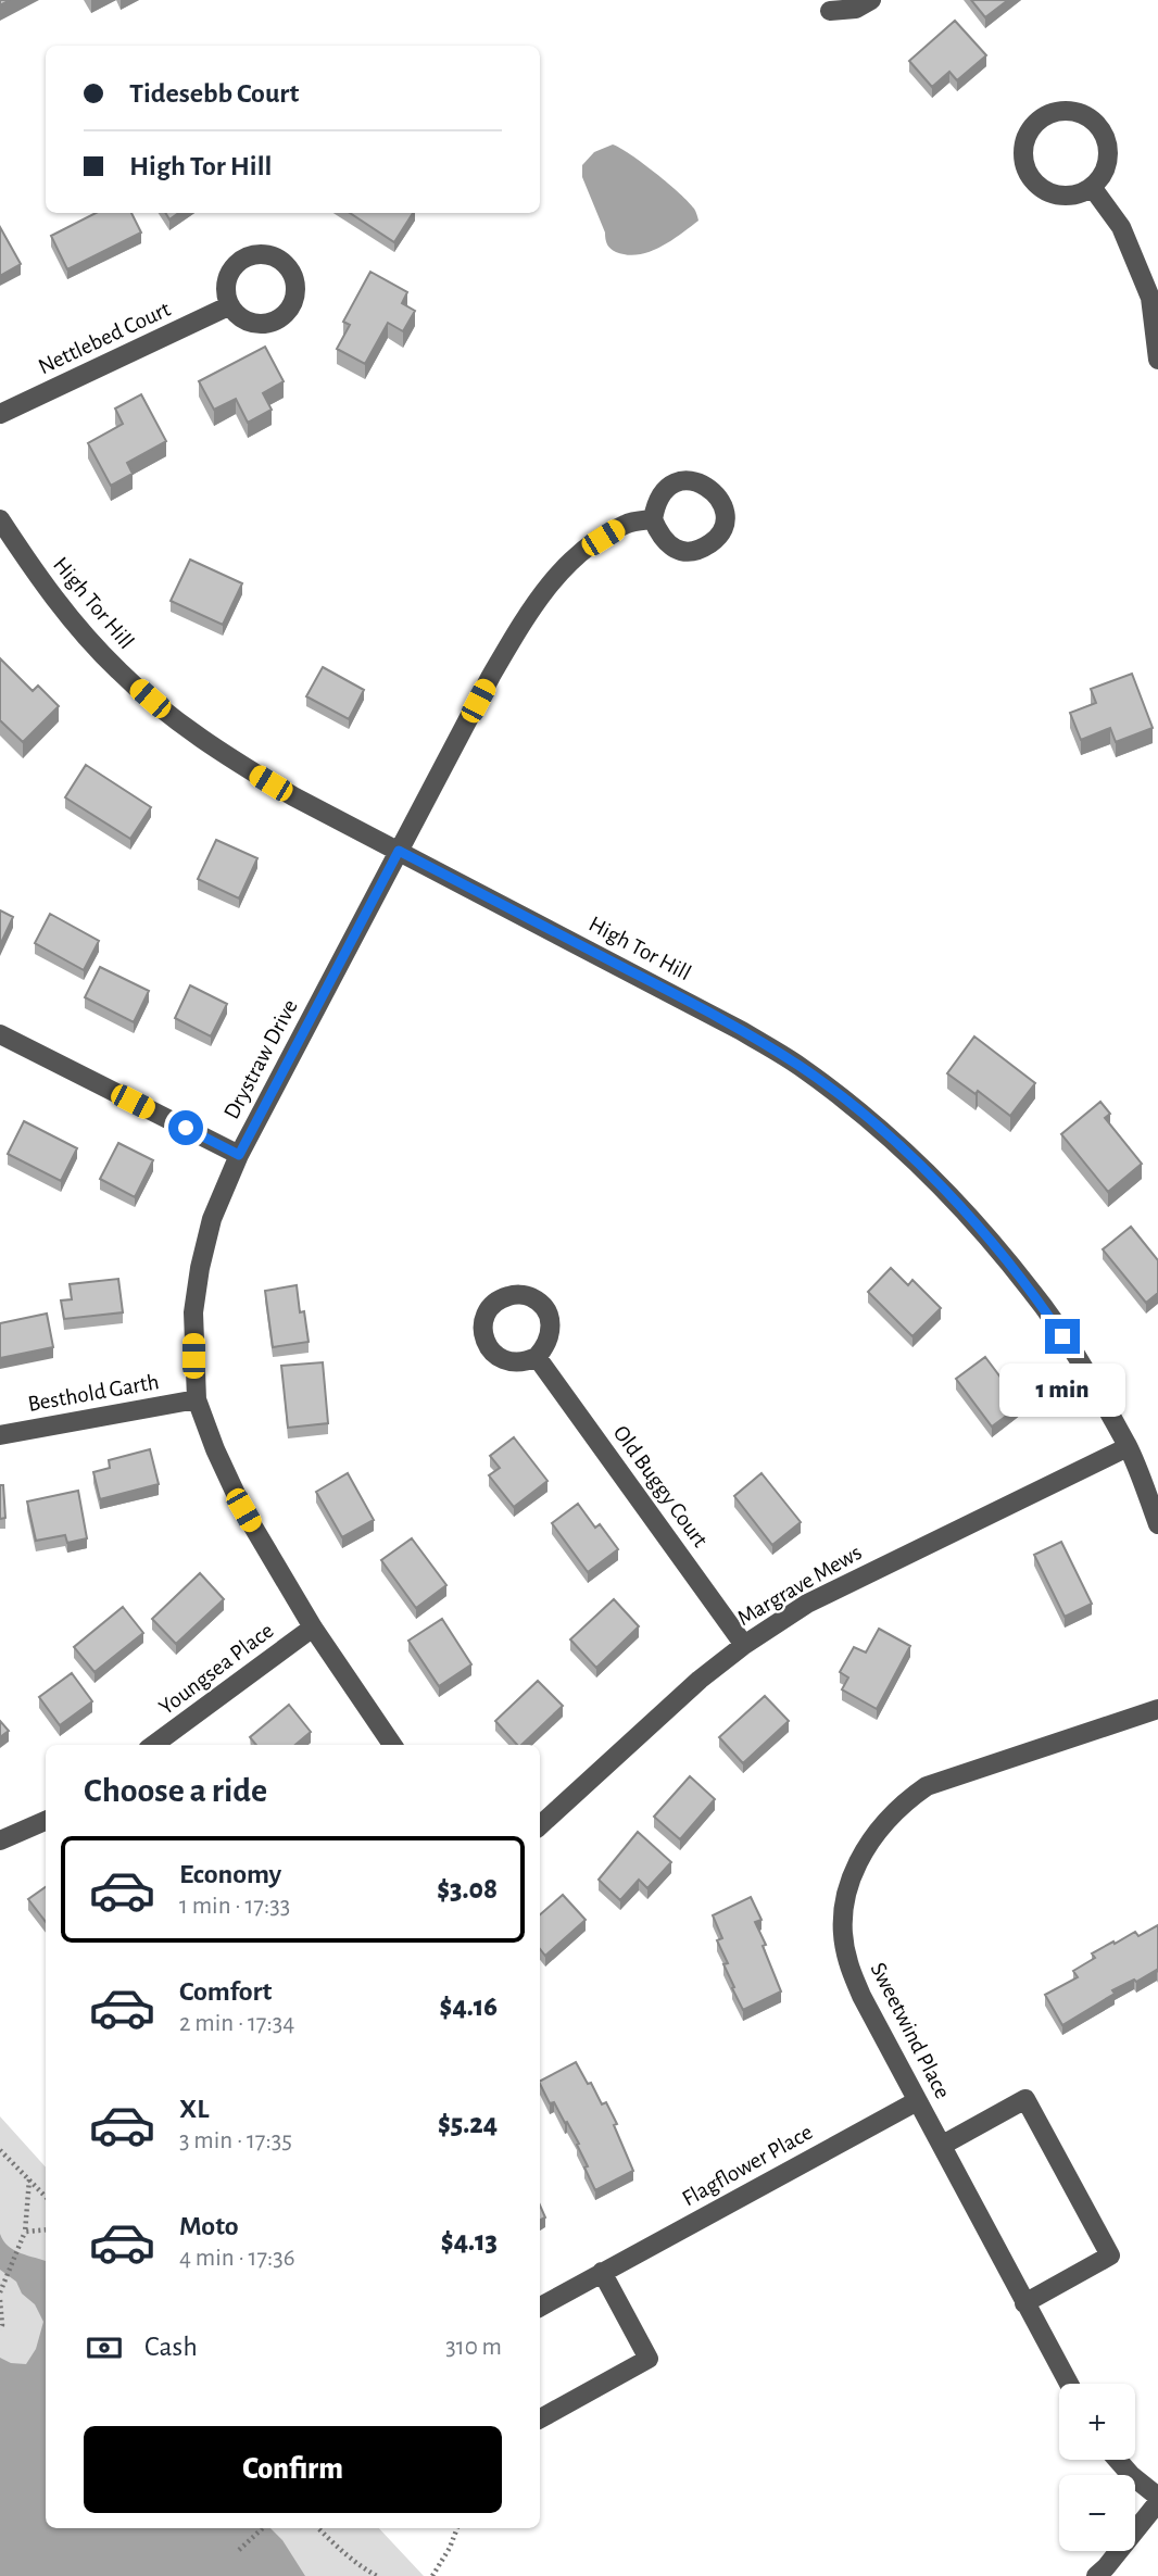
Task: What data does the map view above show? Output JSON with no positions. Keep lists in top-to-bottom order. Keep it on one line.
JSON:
{"streets":{"street":["Nettlebed Court","High Tor Hill","Drystraw Drive","Besthold Garth","Old Buggy Court","Margrave Mews","Youngsea Place","Sweetwind Place","Flagflower Place"]},"crossings":[["High Tor Hill","Drystraw Drive"],["High Tor Hill","Margrave Mews"],["Drystraw Drive","Besthold Garth"],["Drystraw Drive","Youngsea Place"],["Old Buggy Court","Margrave Mews"],["Sweetwind Place","Flagflower Place"]],"page":{"banner":["Tidesebb Court","High Tor Hill"],"bubble":"1 min","heading":"Choose a ride","list":[{"name":"Economy","note":"1 min · 17:33","value":"$3.08"},{"name":"Comfort","note":"2 min · 17:34","value":"$4.16"},{"name":"XL","note":"3 min · 17:35","value":"$5.24"},{"name":"Moto","note":"4 min · 17:36","value":"$4.13"}],"pay":["Cash","310 m"],"map_buttons":["+","−"],"buttons":"Confirm"}}
